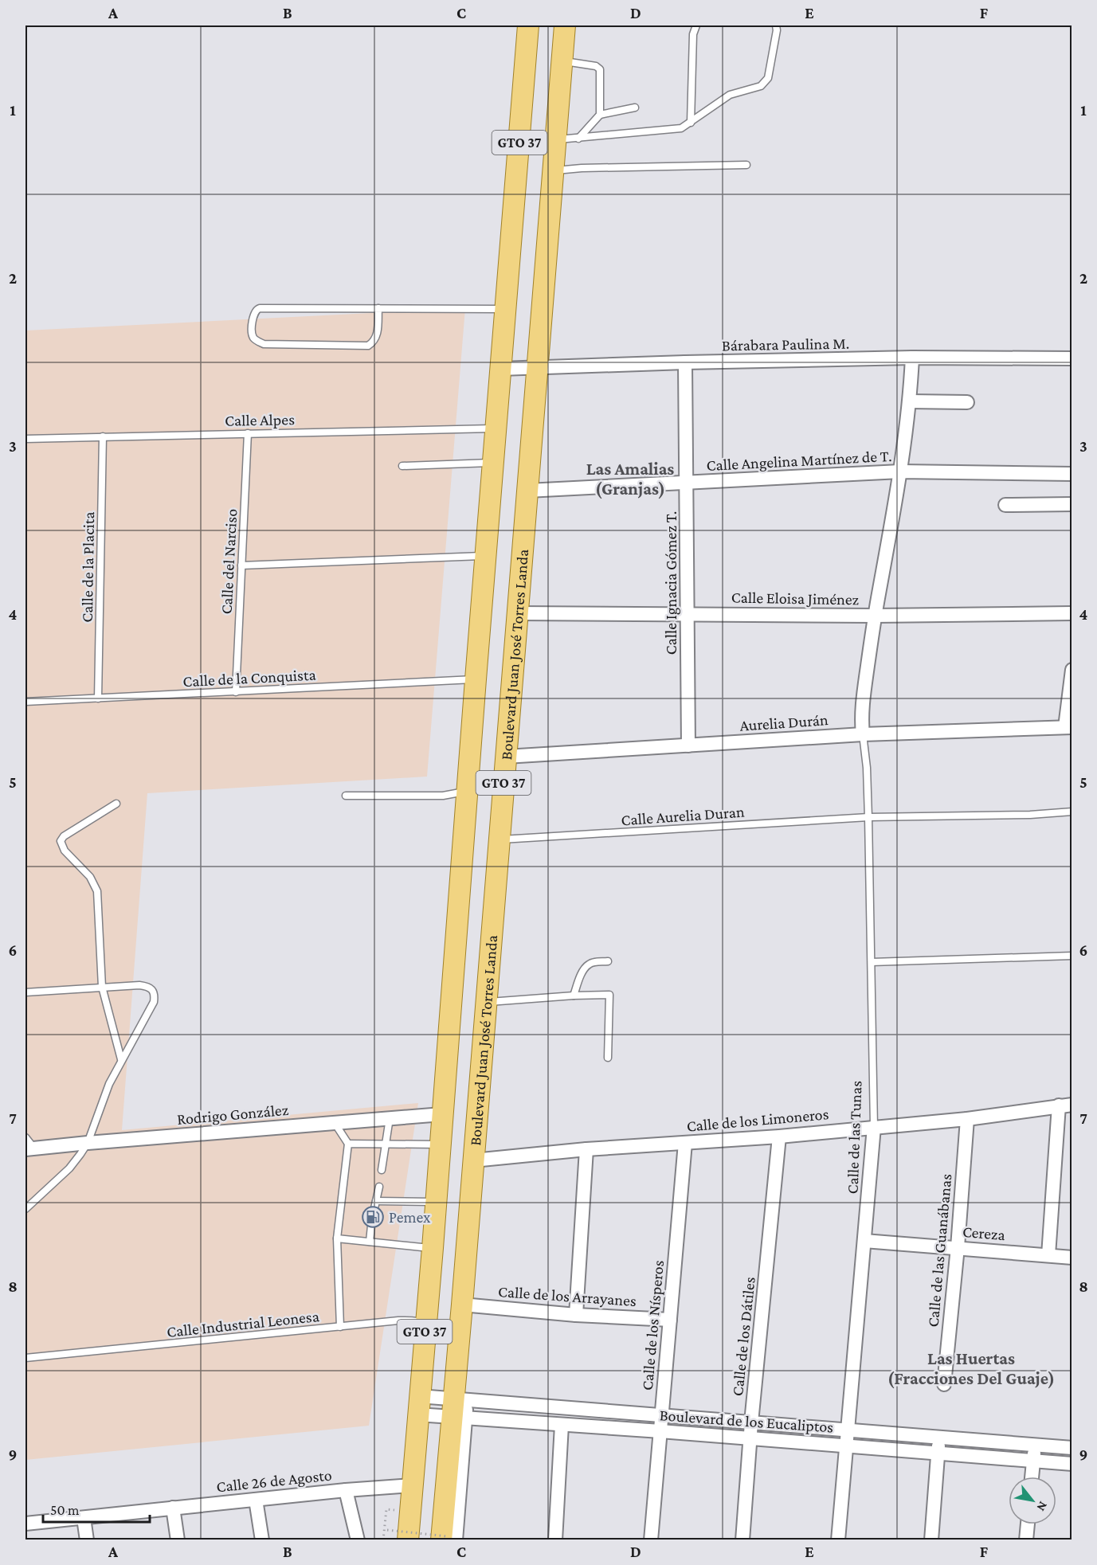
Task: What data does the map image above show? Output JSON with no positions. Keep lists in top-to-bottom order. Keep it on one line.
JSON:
{"streets":{"main road":["GTO 37","Boulevard Juan José Torres Landa"],"street":["Bárabara Paulina M.","Calle Angelina Martínez de T.","Calle Ignacia Gómez T.","Calle Eloisa Jiménez","Aurelia Durán","Rodrigo González","Calle de los Limoneros","Calle de las Tunas","Cereza","Calle de las Guanábanas","Calle de los Arrayanes","Calle de los Nísperos","Calle de los Dátiles","Boulevard de los Eucaliptos","Calle 26 de Agosto"],"lane":["Calle Alpes","Calle del Narciso","Calle de la Placita","Calle de la Conquista","Calle Aurelia Duran","Calle Industrial Leonesa"]},"crossings":[["GTO 37","Bárabara Paulina M."],["GTO 37","Calle Alpes"],["GTO 37","Calle de la Conquista"],["GTO 37","Rodrigo González"],["GTO 37","Calle Industrial Leonesa"],["GTO 37","Boulevard de los Eucaliptos"],["GTO 37","Calle 26 de Agosto"],["Bárabara Paulina M.","Calle Ignacia Gómez T."],["Bárabara Paulina M.","Boulevard Juan José Torres Landa"],["Calle Alpes","Calle del Narciso"],["Calle Alpes","Calle de la Placita"],["Calle Angelina Martínez de T.","Calle Ignacia Gómez T."],["Calle Angelina Martínez de T.","Boulevard Juan José Torres Landa"],["Calle del Narciso","Calle de la Conquista"],["Calle de la Placita","Calle de la Conquista"],["Calle Ignacia Gómez T.","Calle Eloisa Jiménez"],["Calle Ignacia Gómez T.","Aurelia Durán"],["Calle Eloisa Jiménez","Boulevard Juan José Torres Landa"],["Boulevard Juan José Torres Landa","Aurelia Durán"],["Boulevard Juan José Torres Landa","Calle Aurelia Duran"],["Boulevard Juan José Torres Landa","Calle de los Limoneros"],["Boulevard Juan José Torres Landa","Calle de los Arrayanes"],["Boulevard Juan José Torres Landa","Calle Industrial Leonesa"],["Boulevard Juan José Torres Landa","Boulevard de los Eucaliptos"],["Aurelia Durán","Calle de las Tunas"],["Calle Aurelia Duran","Calle de las Tunas"],["Calle de los Limoneros","Calle de las Tunas"],["Calle de los Limoneros","Calle de las Guanábanas"],["Calle de los Limoneros","Calle de los Nísperos"],["Calle de los Limoneros","Calle de los Dátiles"],["Calle de las Tunas","Cereza"],["Calle de las Tunas","Boulevard de los Eucaliptos"],["Cereza","Calle de las Guanábanas"],["Calle de los Arrayanes","Calle de los Nísperos"],["Calle de los Nísperos","Boulevard de los Eucaliptos"],["Calle de los Dátiles","Boulevard de los Eucaliptos"]],"districts":["Las Amalias (Granjas)","Las Huertas (Fracciones Del Guaje)"],"places":{"fuel station":["Pemex"]},"scale_bar":"50 m","north":"bottom right","grid":{"columns":["A","B","C","D","E","F"],"rows":["1","2","3","4","5","6","7","8","9"]}}
